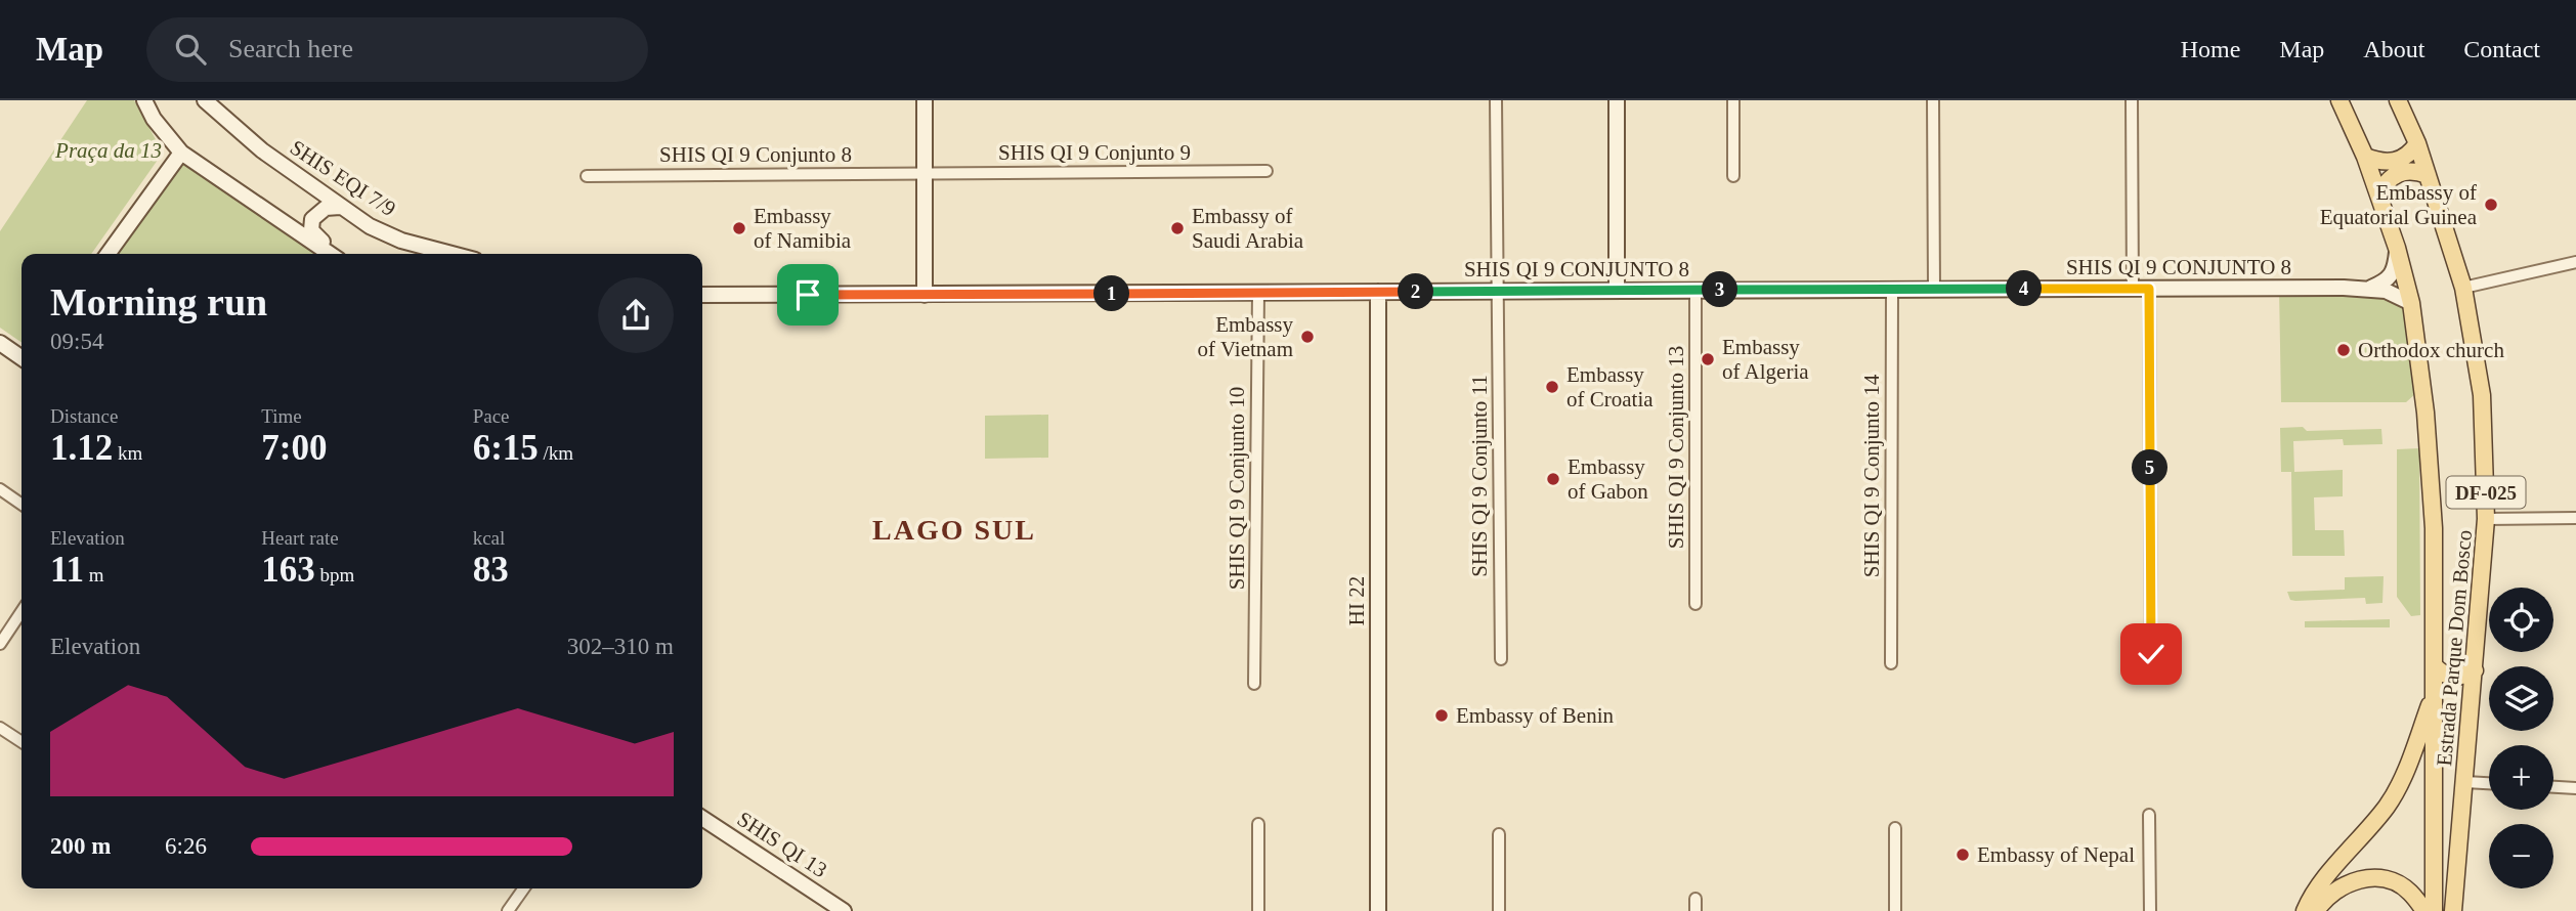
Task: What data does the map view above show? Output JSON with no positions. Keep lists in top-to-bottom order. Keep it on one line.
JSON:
{"streets":{"main road":["DF-025","Estrada Parque Dom Bosco"],"street":["SHIS QI 9 Conjunto 9","SHIS QI 9 Conjunto 8","SHIS EQI 7/9","SHIS QI 9 CONJUNTO 8","SHIS QI 9 Conjunto 13","SHIS QI 9 Conjunto 11","SHIS QI 9 Conjunto 14","SHIS QI 9 Conjunto 10","HI 22","SHIS QI 13"]},"crossings":[["SHIS QI 9 Conjunto 9","SHIS QI 9 Conjunto 8"],["SHIS QI 9 CONJUNTO 8","SHIS QI 9 Conjunto 13"],["SHIS QI 9 CONJUNTO 8","SHIS QI 9 Conjunto 11"],["SHIS QI 9 CONJUNTO 8","SHIS QI 9 Conjunto 14"],["SHIS QI 9 CONJUNTO 8","SHIS QI 9 Conjunto 10"],["SHIS QI 9 CONJUNTO 8","HI 22"],["SHIS QI 9 CONJUNTO 8","Estrada Parque Dom Bosco"]],"districts":["LAGO SUL"],"parks":["Praça da 13"],"places":["Embassy of Equatorial Guinea","Embassy of Namibia","Embassy of Saudi Arabia","Embassy of Vietnam","Orthodox church","Embassy of Algeria","Embassy of Croatia","Embassy of Gabon","Embassy of Benin","Embassy of Nepal"],"page":{"header":"Map","search":"Search here","nav":["Home","Map","About","Contact"],"heading":["Morning run","09:54"],"pins":["4","3","2","1","5"],"stats":[["Distance","1.12 km"],["Time","7:00"],["Pace","6:15 /km"],["Elevation","11 m"],["Heart rate","163 bpm"],["kcal","83"]],"map_buttons":["+","−"],"chart":["Elevation","302–310 m"],"list":[{"name":"200 m","note":"6:26"}]}}
